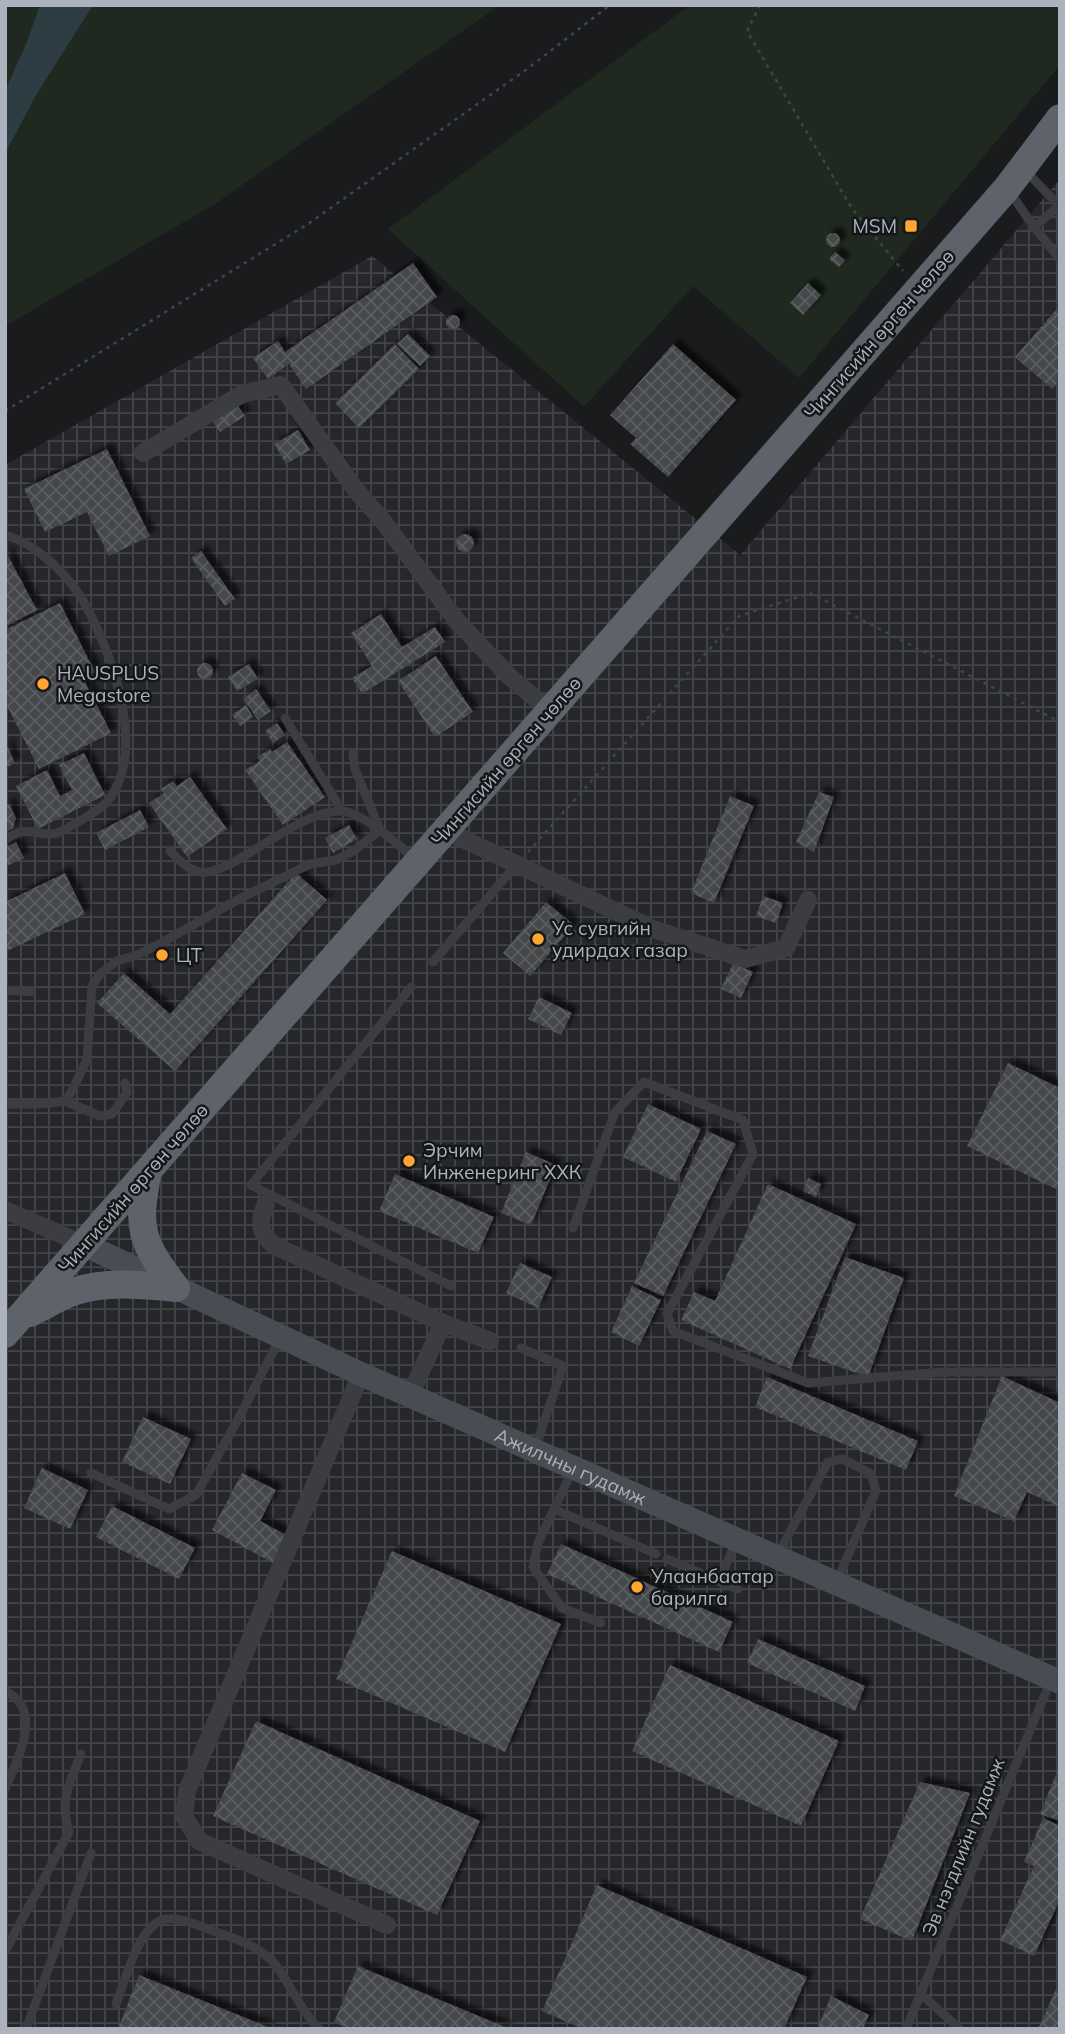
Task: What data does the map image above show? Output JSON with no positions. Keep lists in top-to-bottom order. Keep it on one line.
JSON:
{"streets":{"highway":["Чингисийн өргөн чөлөө"],"main road":["Ажилчны гудамж"],"lane":["Эв нэгдлийн гудамж"]},"crossings":[["Чингисийн өргөн чөлөө","Ажилчны гудамж"],["Ажилчны гудамж","Эв нэгдлийн гудамж"]],"places":{"transit":["MSM"],"other":["HAUSPLUS Megastore","Ус сувгийн удирдах газар","ЦТ","Эрчим Инженеринг ХХК","Улаанбаатар барилга"]}}
